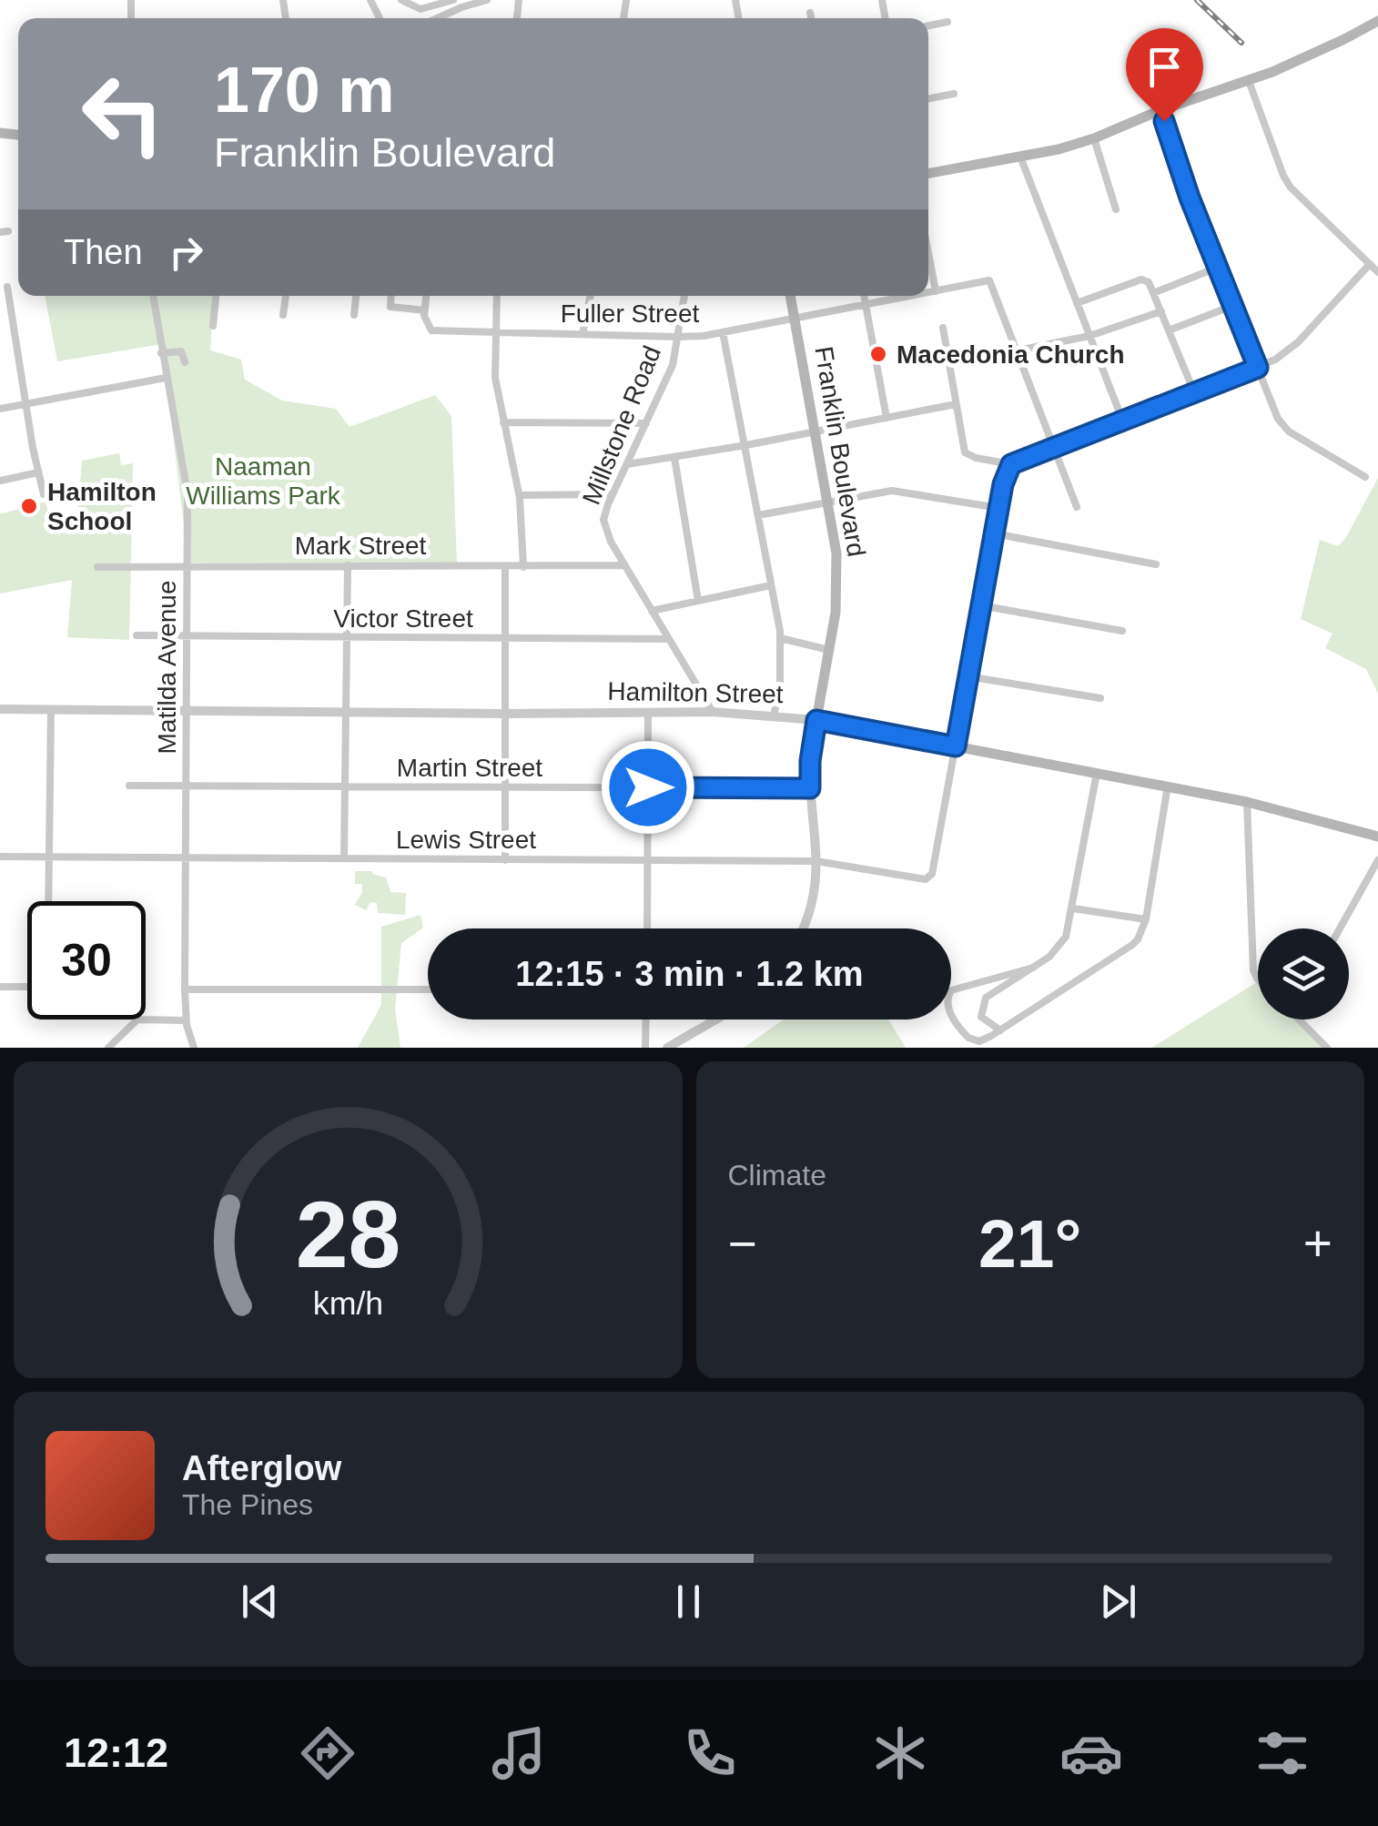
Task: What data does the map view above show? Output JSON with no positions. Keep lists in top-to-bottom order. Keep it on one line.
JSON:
{"streets":{"main road":["Franklin Boulevard","Hamilton Street"],"street":["Fuller Street","Millstone Road","Mark Street","Victor Street","Matilda Avenue","Martin Street","Lewis Street"]},"crossings":[["Fuller Street","Millstone Road"],["Fuller Street","Franklin Boulevard"],["Millstone Road","Mark Street"],["Millstone Road","Victor Street"],["Millstone Road","Hamilton Street"],["Franklin Boulevard","Hamilton Street"],["Franklin Boulevard","Martin Street"],["Franklin Boulevard","Lewis Street"],["Mark Street","Matilda Avenue"],["Victor Street","Matilda Avenue"],["Matilda Avenue","Hamilton Street"],["Matilda Avenue","Martin Street"],["Matilda Avenue","Lewis Street"],["Hamilton Street","Lewis Street"]],"parks":["Naaman Williams Park"],"places":["Macedonia Church","Hamilton School"],"page":{"turn":["170 m","Franklin Boulevard"],"then":"Then","limit":"30","trip":"12:15 · 3 min · 1.2 km","tile":"Climate","heat":["−","21°","+"],"song":["Afterglow","The Pines"],"tabs":"12:12","gauge":["28","km/h"]}}
